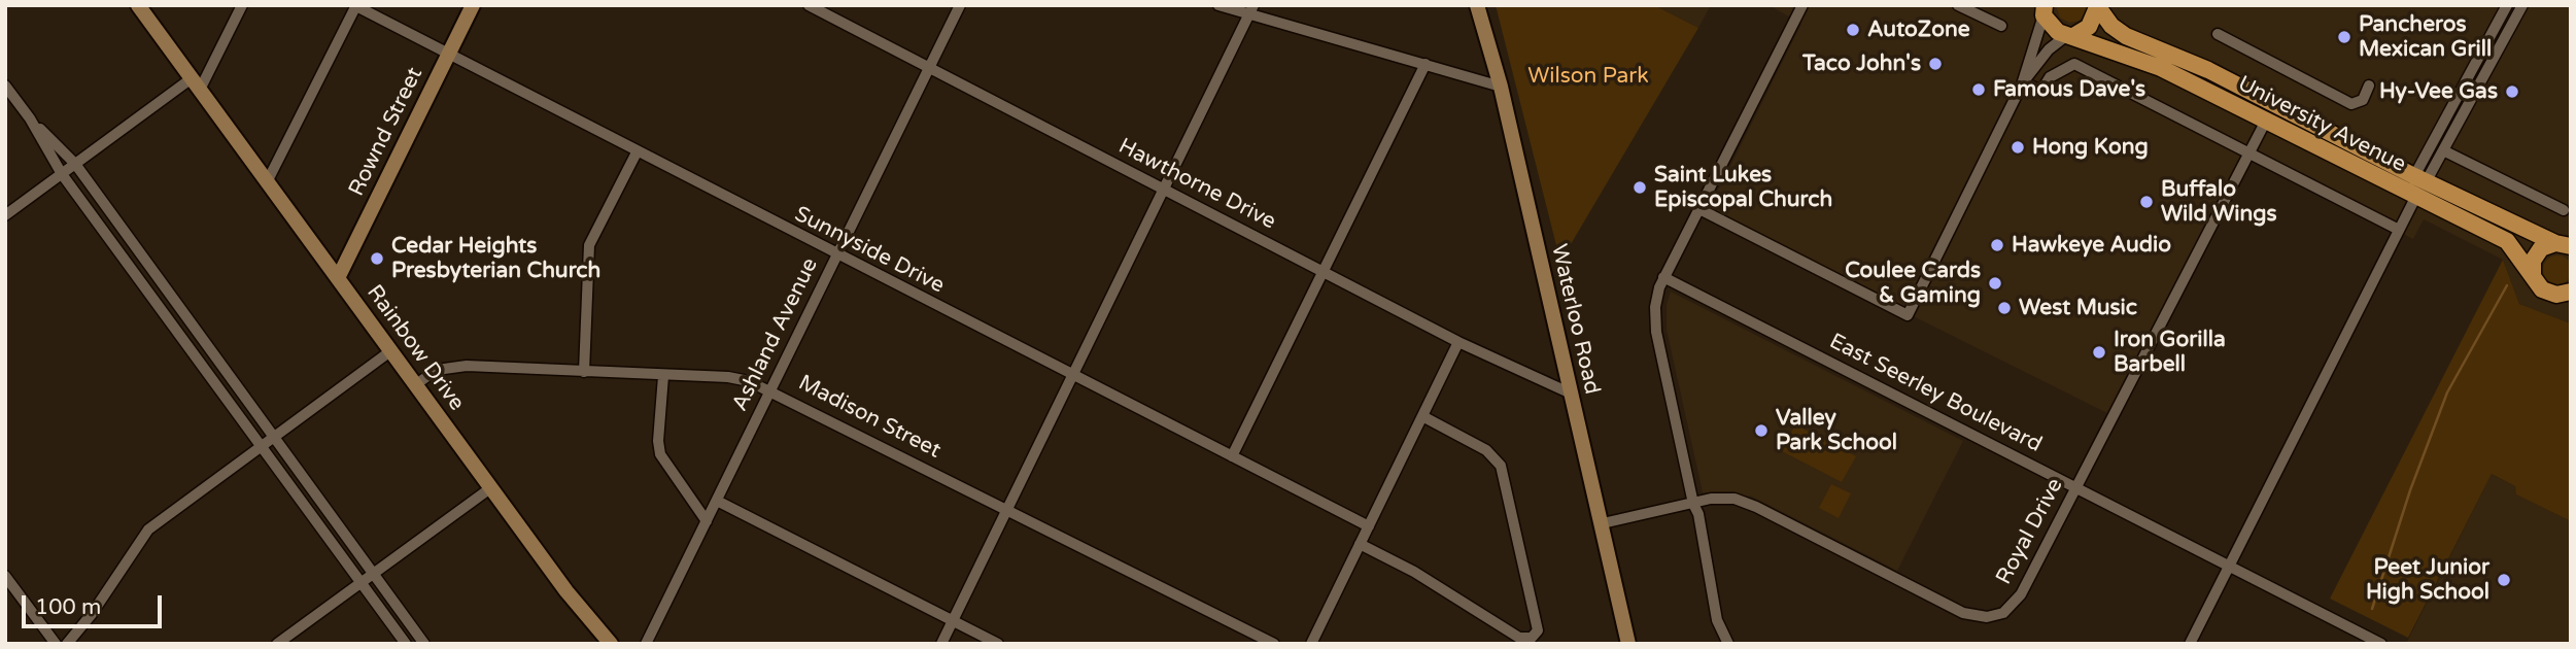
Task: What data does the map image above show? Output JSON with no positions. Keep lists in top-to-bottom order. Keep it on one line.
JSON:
{"streets":{"main road":["University Avenue","Rownd Street","Waterloo Road","Rainbow Drive"],"street":["Hawthorne Drive","Sunnyside Drive","Ashland Avenue","East Seerley Boulevard","Madison Street","Royal Drive"]},"crossings":[["University Avenue","Royal Drive"],["Rownd Street","Sunnyside Drive"],["Rownd Street","Rainbow Drive"],["Hawthorne Drive","Waterloo Road"],["Hawthorne Drive","Ashland Avenue"],["Sunnyside Drive","Ashland Avenue"],["Waterloo Road","Royal Drive"],["Ashland Avenue","Madison Street"],["Rainbow Drive","Madison Street"],["East Seerley Boulevard","Royal Drive"]],"parks":["Wilson Park"],"places":["AutoZone","Pancheros Mexican Grill","Taco John's","Famous Dave's","Hy-Vee Gas","Hong Kong","Saint Lukes Episcopal Church","Buffalo Wild Wings","Hawkeye Audio","Cedar Heights Presbyterian Church","Coulee Cards & Gaming","West Music","Iron Gorilla Barbell","Valley Park School","Peet Junior High School"],"scale_bar":"100 m"}
